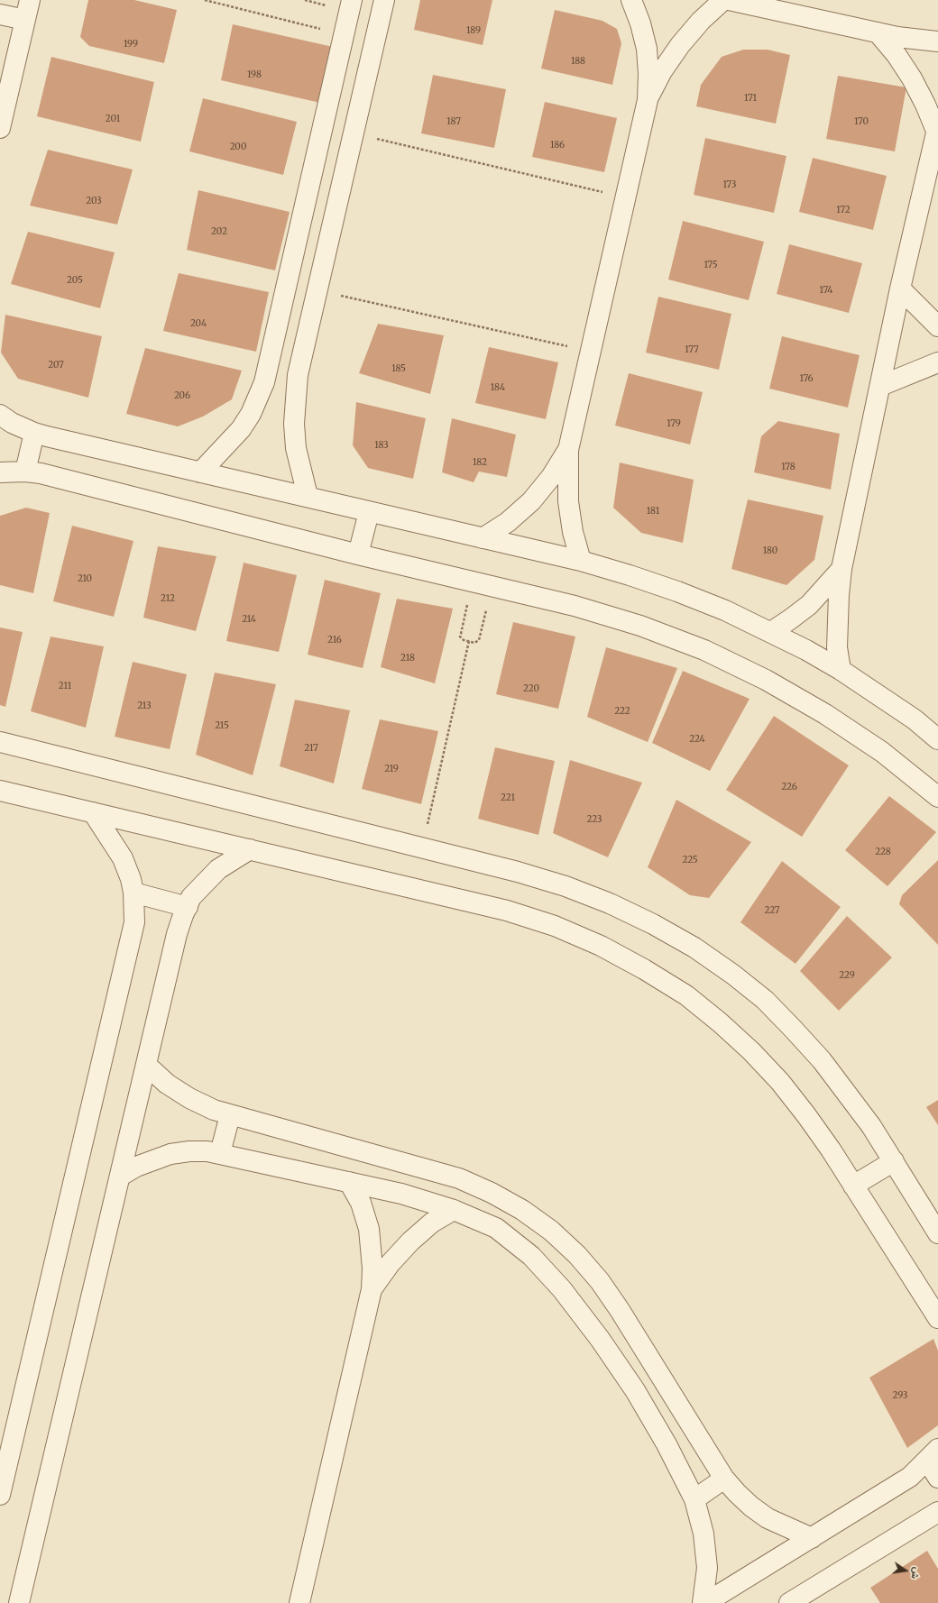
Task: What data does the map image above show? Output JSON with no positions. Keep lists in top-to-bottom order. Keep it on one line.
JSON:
{"house_numbers":["189","199","188","198","171","201","187","170","186","200","173","203","172","202","175","205","174","204","177","207","185","176","184","206","179","183","182","178","181","180","210","212","214","216","218","211","220","213","222","215","224","217","219","226","221","223","228","225","227","229","293"],"north":"right"}
